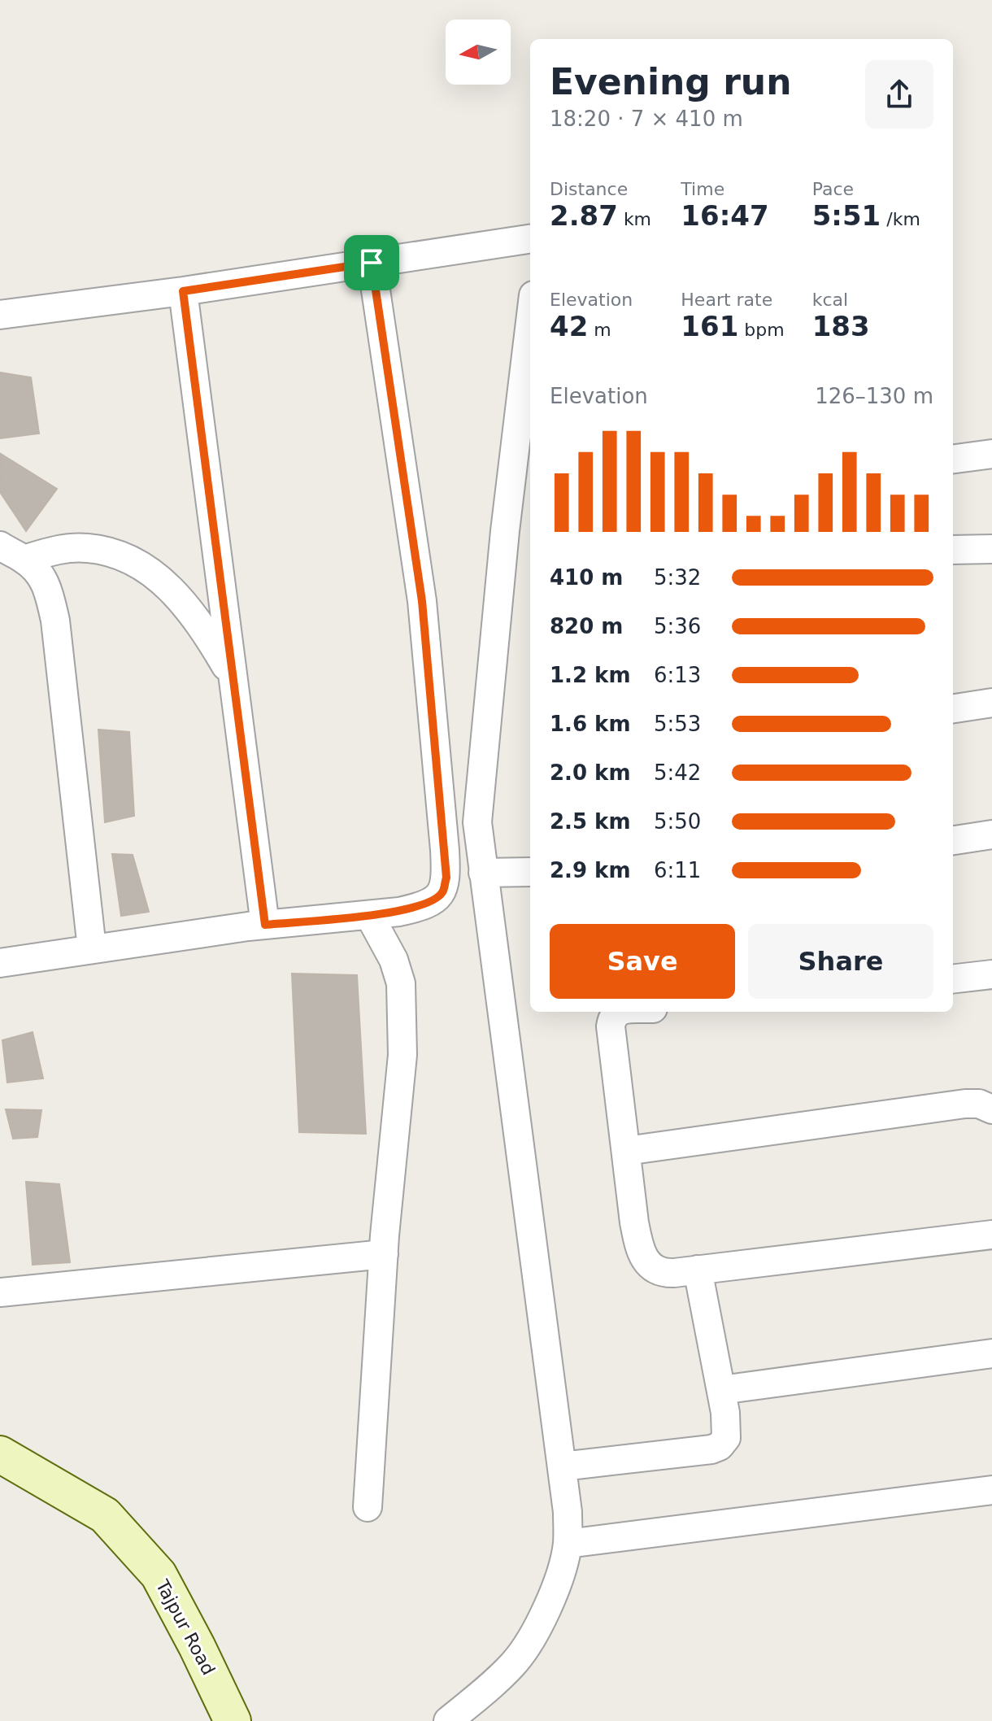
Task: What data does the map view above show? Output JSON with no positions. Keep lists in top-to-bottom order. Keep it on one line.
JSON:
{"streets":{"main road":["Tajpur Road"]},"north":"left","page":{"heading":["Evening run","18:20 · 7 × 410 m"],"stats":[["Distance","2.87 km"],["Time","16:47"],["Pace","5:51 /km"],["Elevation","42 m"],["Heart rate","161 bpm"],["kcal","183"]],"chart":["Elevation","126–130 m"],"list":[{"name":"410 m","note":"5:32"},{"name":"820 m","note":"5:36"},{"name":"1.2 km","note":"6:13"},{"name":"1.6 km","note":"5:53"},{"name":"2.0 km","note":"5:42"},{"name":"2.5 km","note":"5:50"},{"name":"2.9 km","note":"6:11"}],"buttons":["Save","Share"]}}
